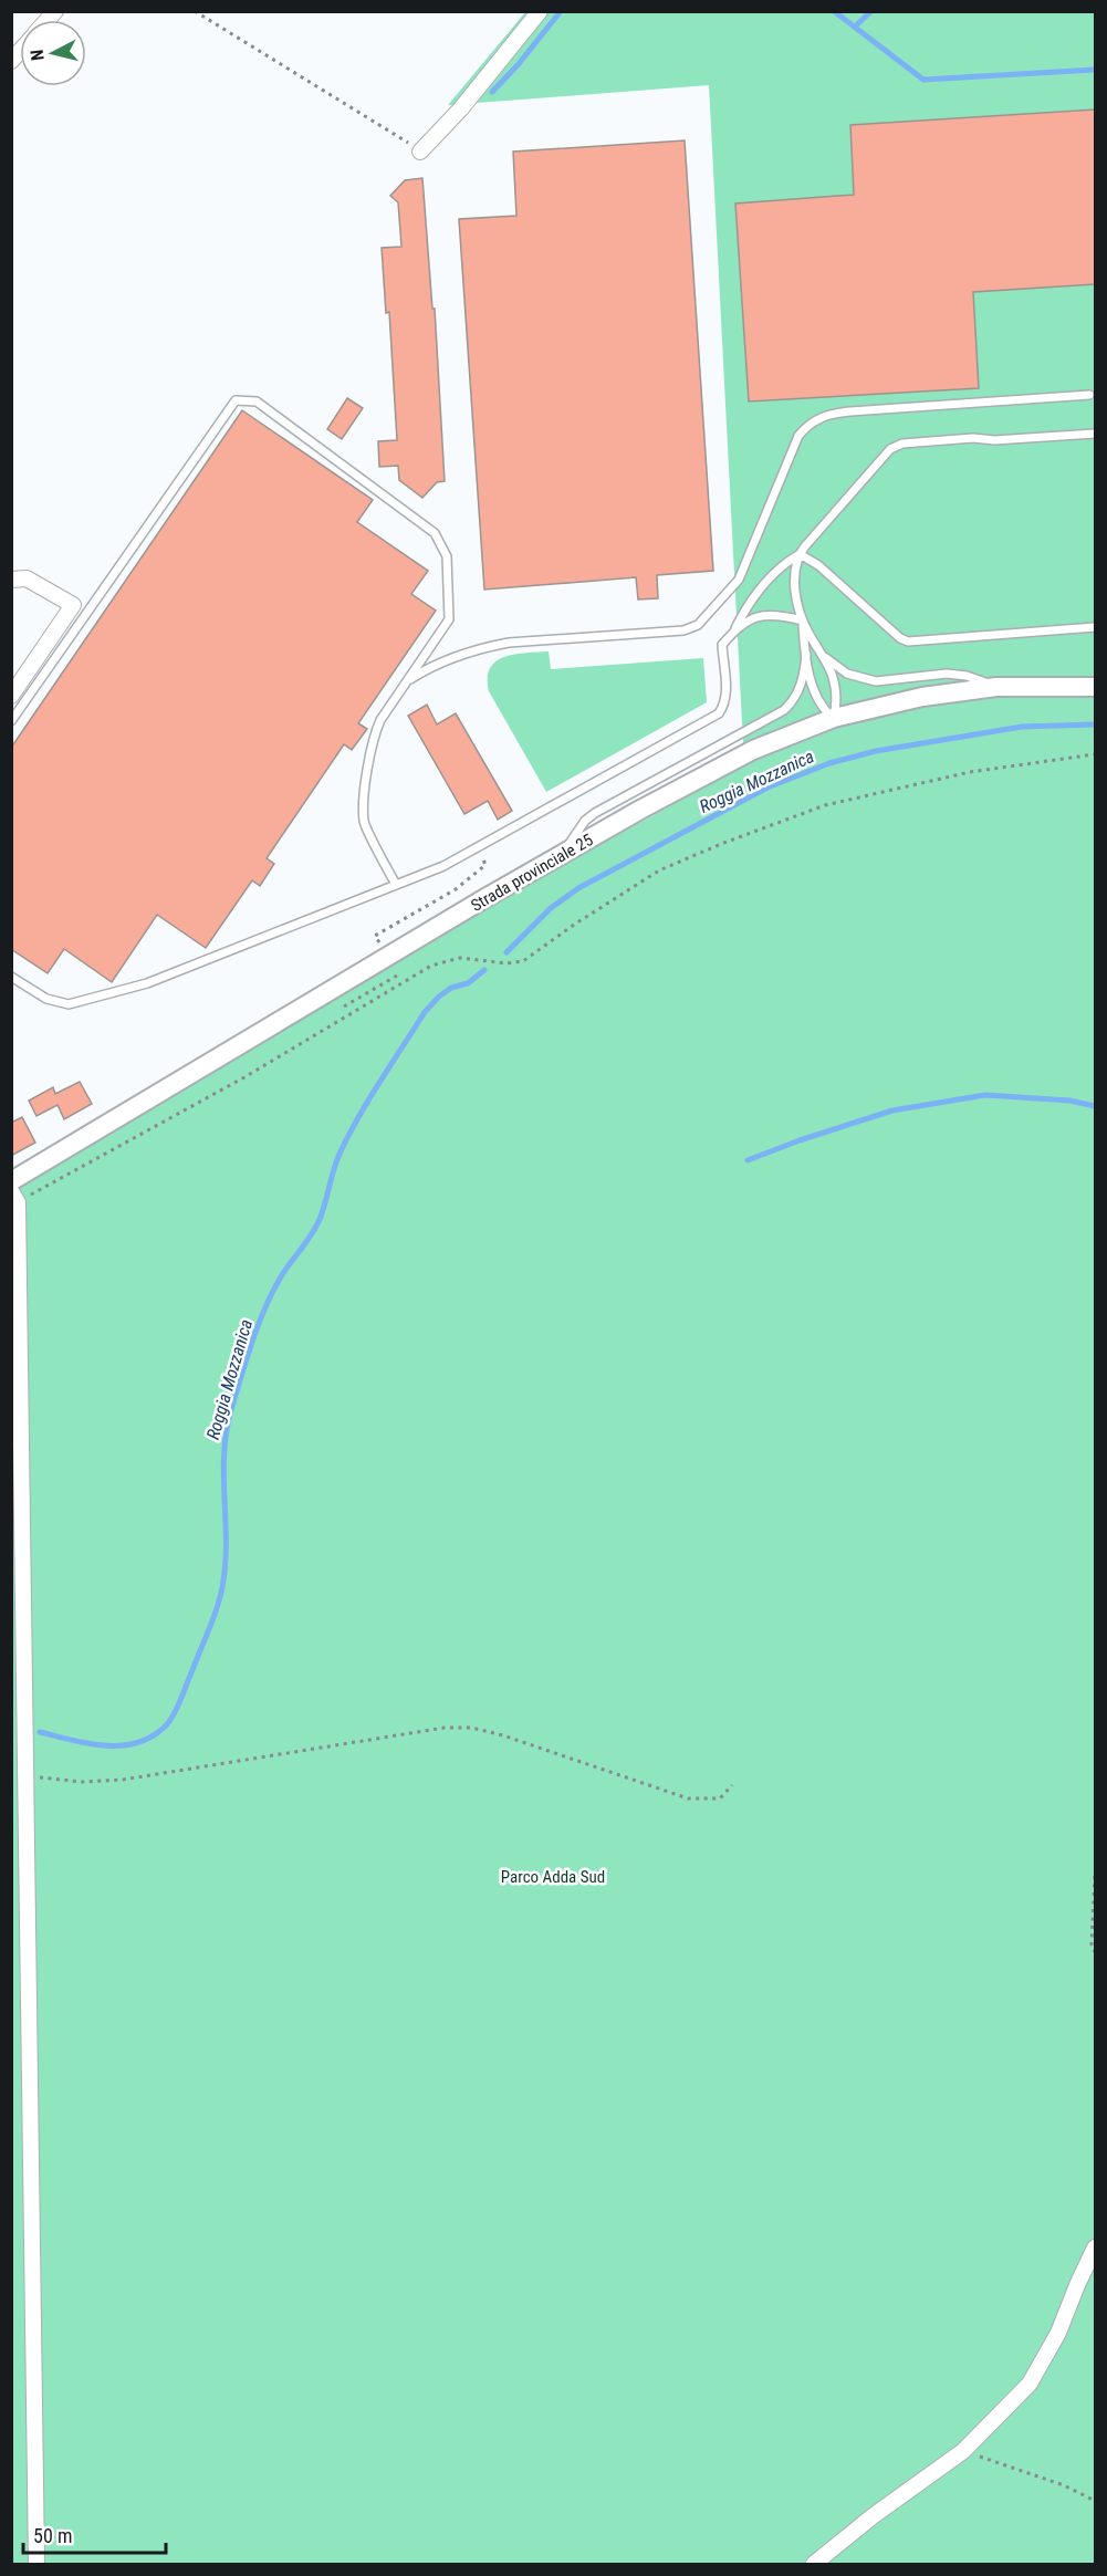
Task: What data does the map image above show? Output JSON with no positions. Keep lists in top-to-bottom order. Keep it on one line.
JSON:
{"streets":{"street":["Strada provinciale 25"]},"water":["Roggia Mozzanica"],"parks":["Parco Adda Sud"],"scale_bar":"50 m","north":"left"}
